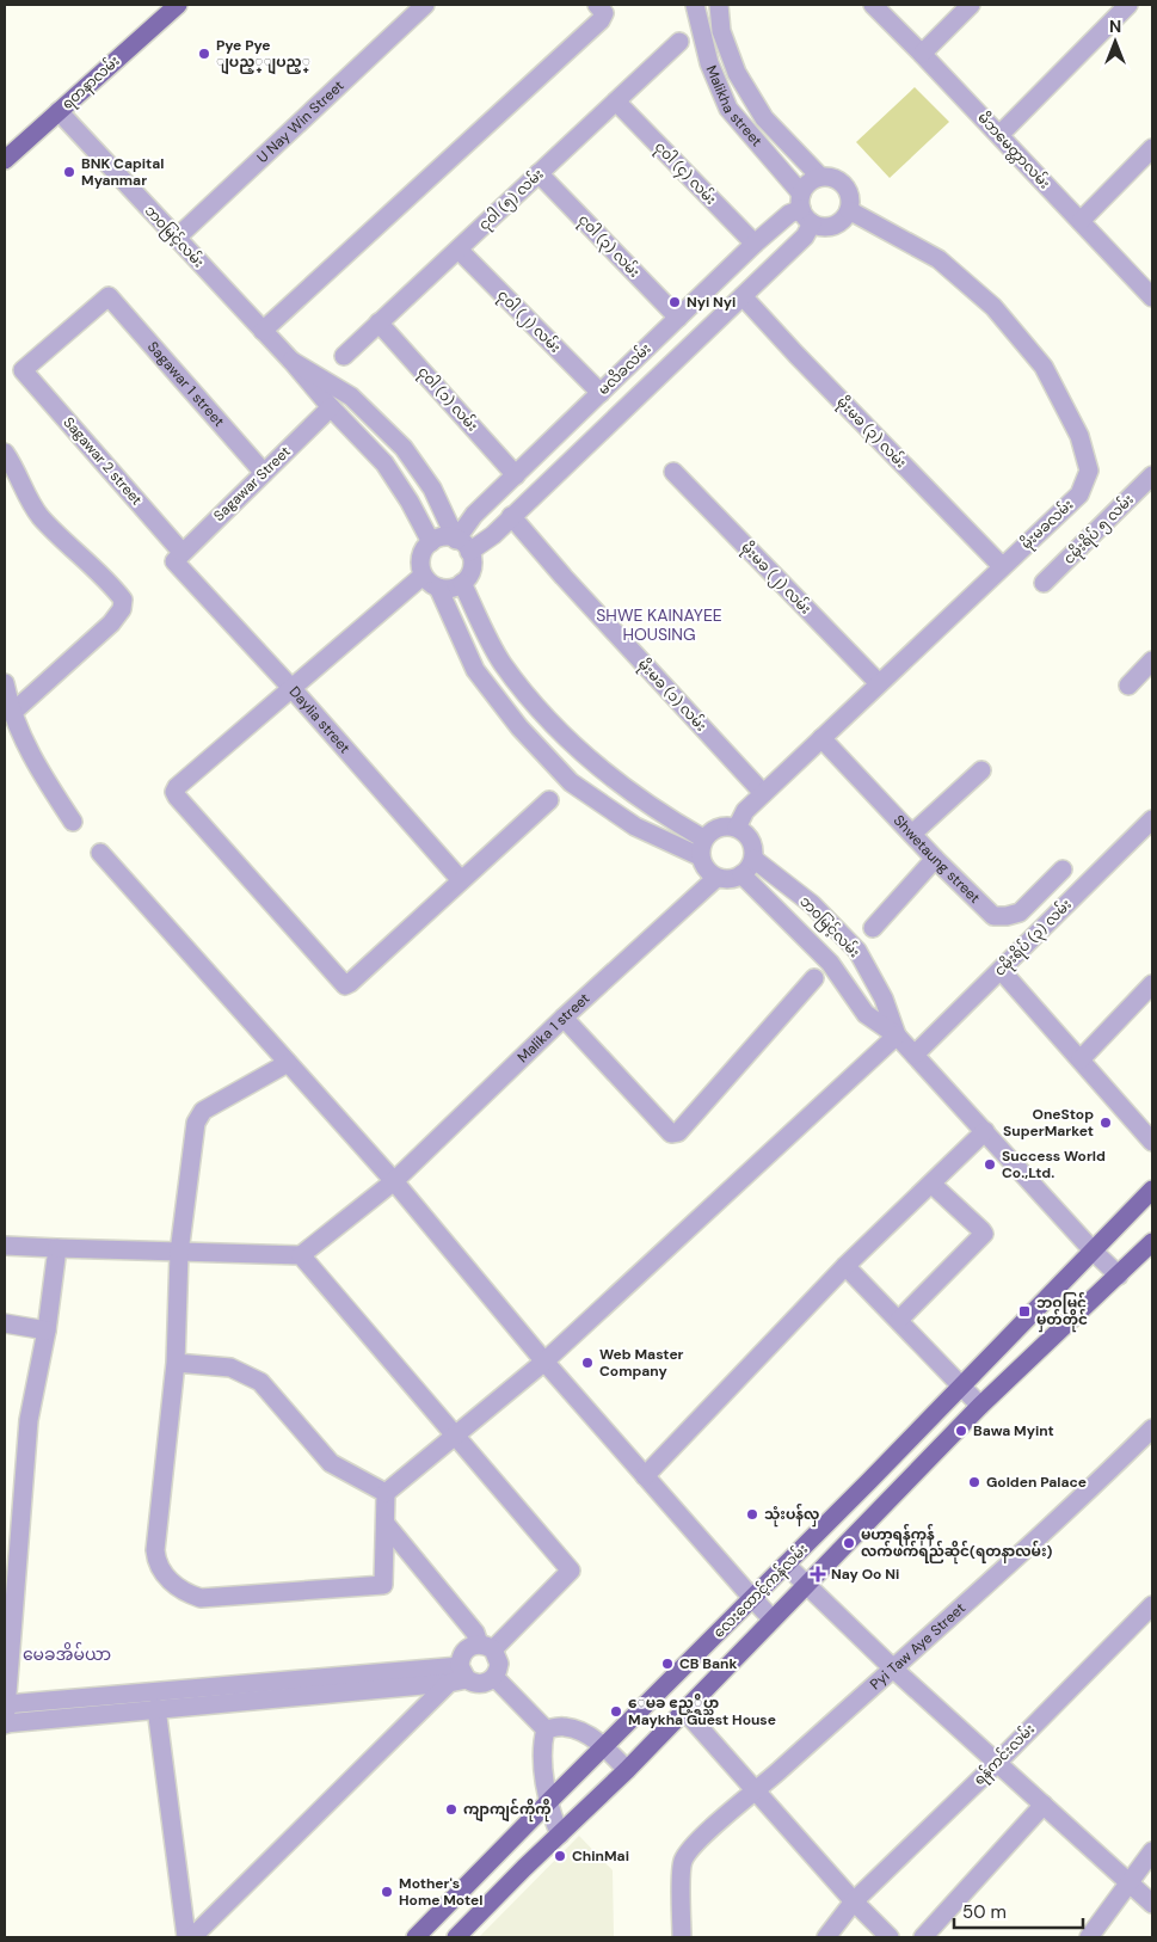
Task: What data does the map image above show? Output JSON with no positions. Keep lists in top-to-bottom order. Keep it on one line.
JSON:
{"streets":{"main road":["ရတနာလမ်း","လေးထောင့်ကန်လမ်း"],"street":["Malikha street","U Nay Win Street","မိဘမေတ္တာလမ်း","ငုဝါ (၄) လမ်း","ငုဝါ (၅) လမ်း","ဘ၀မြင့်လမ်း","ငုဝါ (၃) လမ်း","ငုဝါ (၂) လမ်း","မလိခလမ်း","Sagawar 1 street","ငုဝါ (၁) လမ်း","မိုးမခ (၃) လမ်း","Sagawar 2 street","Sagawar Street","မိုးမခလမ်း","ငမိုးရိပ် ၅ လမ်း","မိုးမခ (၂) လမ်း","မိုးမခ (၁) လမ်း","Daylia street","Shwetaung street","ငမိုးရိပ် (၃) လမ်း","Malika 1 street","Pyi Taw Aye Street","ရန်ကင်းလမ်း"]},"crossings":[["ရတနာလမ်း","ဘ၀မြင့်လမ်း"],["Malikha street","မလိခလမ်း"],["Malikha street","မိုးမခလမ်း"],["U Nay Win Street","ဘ၀မြင့်လမ်း"],["ငုဝါ (၄) လမ်း","ငုဝါ (၅) လမ်း"],["ငုဝါ (၄) လမ်း","မလိခလမ်း"],["ငုဝါ (၅) လမ်း","ငုဝါ (၃) လမ်း"],["ငုဝါ (၅) လမ်း","ငုဝါ (၂) လမ်း"],["ငုဝါ (၅) လမ်း","ငုဝါ (၁) လမ်း"],["ဘ၀မြင့်လမ်း","မလိခလမ်း"],["ဘ၀မြင့်လမ်း","Sagawar Street"],["ဘ၀မြင့်လမ်း","မိုးမခလမ်း"],["ဘ၀မြင့်လမ်း","Malika 1 street"],["ငုဝါ (၃) လမ်း","မလိခလမ်း"],["ငုဝါ (၂) လမ်း","မလိခလမ်း"],["မလိခလမ်း","ငုဝါ (၁) လမ်း"],["မလိခလမ်း","မိုးမခ (၃) လမ်း"],["မလိခလမ်း","မိုးမခလမ်း"],["မလိခလမ်း","မိုးမခ (၁) လမ်း"],["Sagawar 1 street","Sagawar 2 street"],["Sagawar 1 street","Sagawar Street"],["မိုးမခ (၃) လမ်း","မိုးမခလမ်း"],["Sagawar 2 street","Sagawar Street"],["Sagawar 2 street","Daylia street"],["Sagawar Street","Daylia street"],["မိုးမခလမ်း","မိုးမခ (၂) လမ်း"],["မိုးမခလမ်း","မိုးမခ (၁) လမ်း"],["မိုးမခလမ်း","Shwetaung street"],["မိုးမခလမ်း","Malika 1 street"]],"districts":["SHWE KAINAYEE HOUSING","မေခအိမ်ယာ"],"places":{"other":["Pye Pye ျပည့္ျပည့္","BNK Capital Myanmar","Nyi Nyi","OneStop SuperMarket","Success World Co.,Ltd.","Web Master Company","Bawa Myint","Golden Palace","သုံးပန်လှ","မဟာရန်ကုန် လက်ဖက်ရည်ဆိုင်(ရတနာလမ်း)","CB Bank","ေမခ ဧည့္ရိပ္သာ Maykha Guest House","ကျာကျင်ကိုကို","ChinMai","Mother's Home Motel"],"transit":["ဘဝမြင့် မှတ်တိုင်"],"health":["Nay Oo Ni"]},"scale_bar":"50 m","north":"top"}
